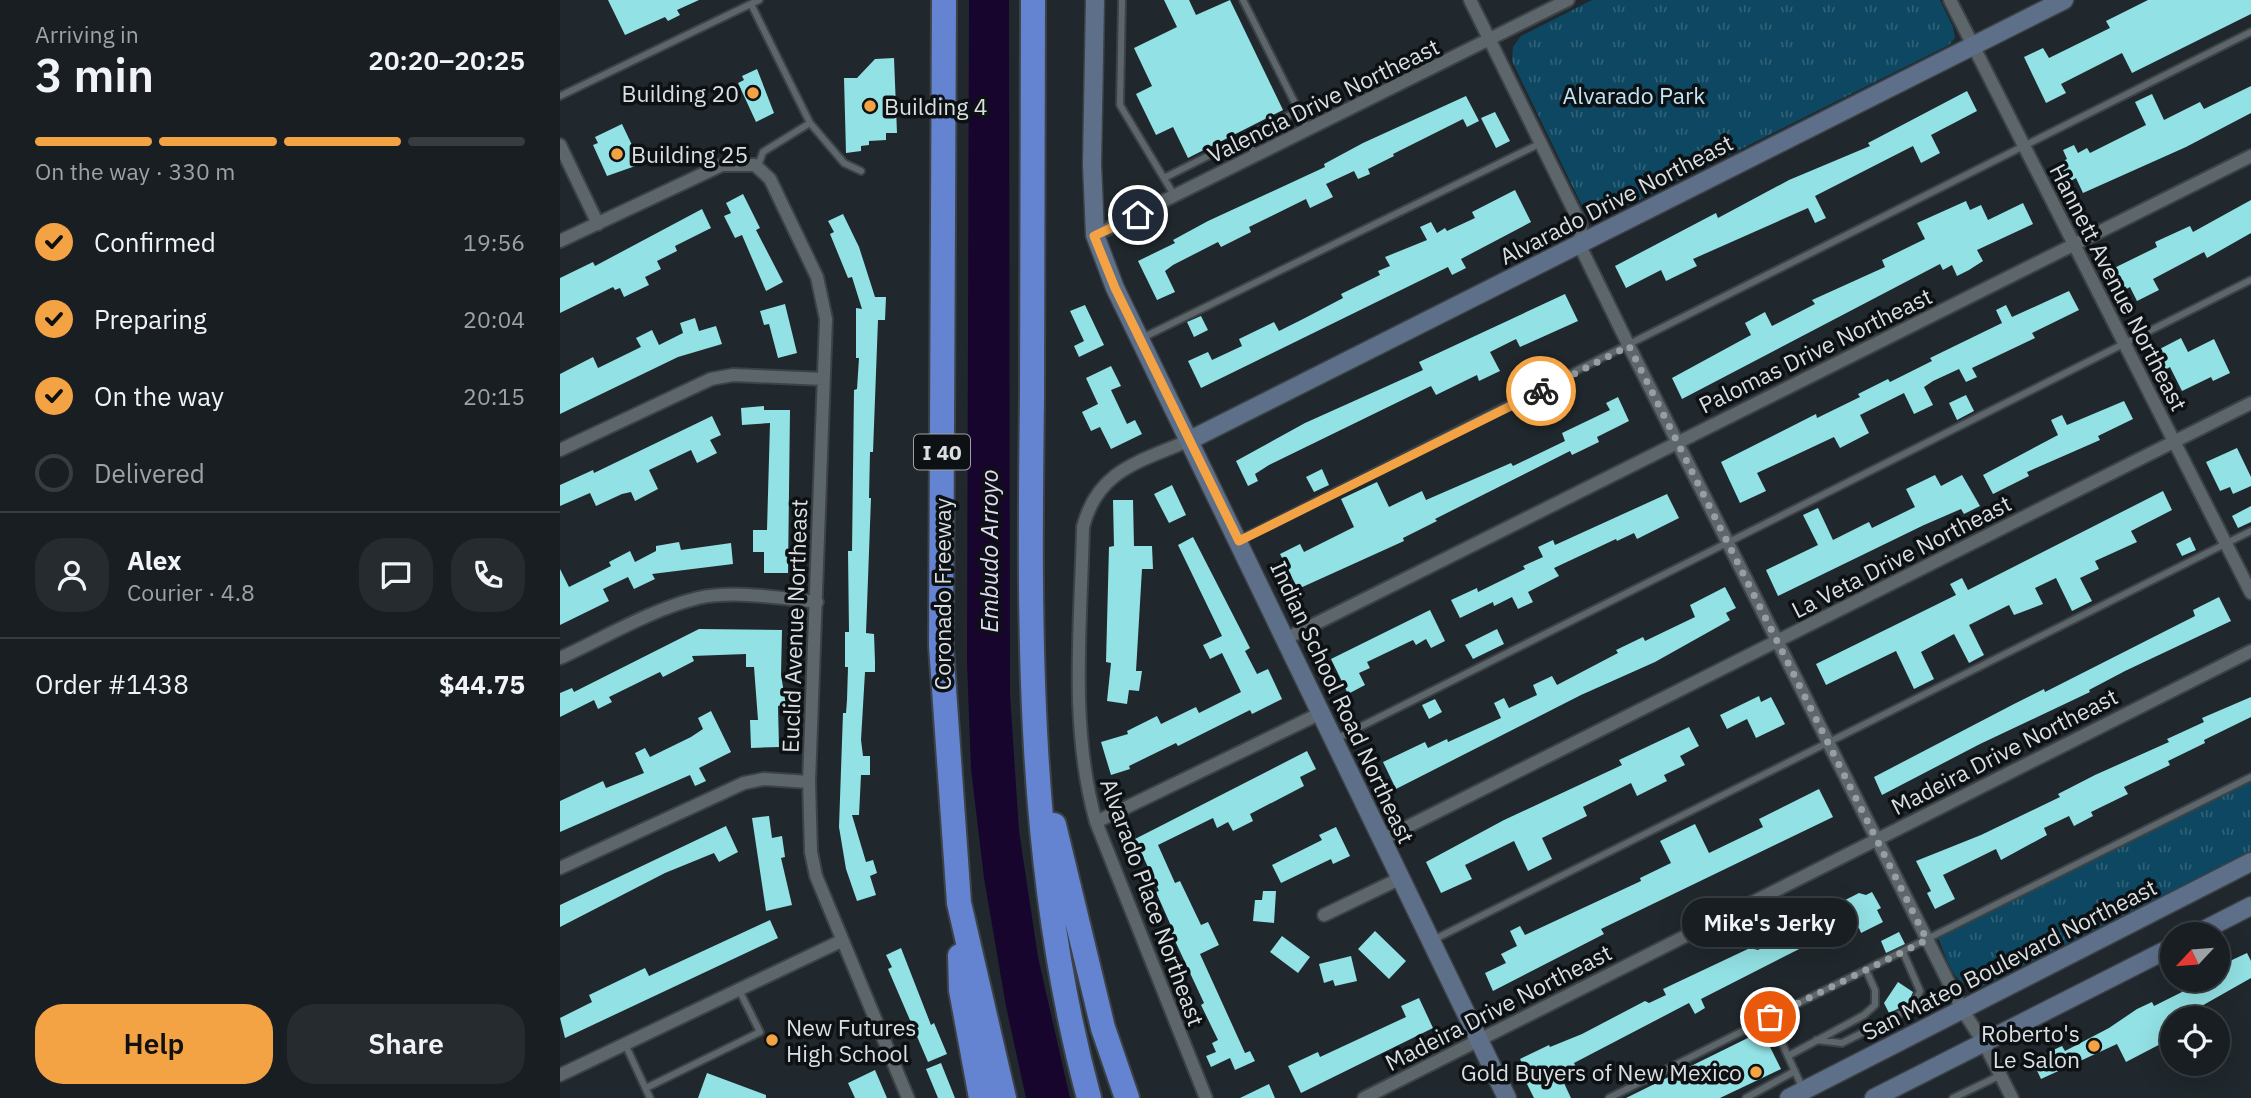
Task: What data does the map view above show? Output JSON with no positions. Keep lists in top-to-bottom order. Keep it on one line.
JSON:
{"streets":{"highway":["I 40","Coronado Freeway"],"street":["Valencia Drive Northeast","Alvarado Drive Northeast","Hannett Avenue Northeast","Palomas Drive Northeast","La Veta Drive Northeast","Euclid Avenue Northeast","Indian School Road Northeast","Madeira Drive Northeast","Alvarado Place Northeast","San Mateo Boulevard Northeast"]},"crossings":[["Valencia Drive Northeast","Indian School Road Northeast"],["Alvarado Drive Northeast","Hannett Avenue Northeast"],["Alvarado Drive Northeast","Indian School Road Northeast"],["Alvarado Drive Northeast","Alvarado Place Northeast"],["Hannett Avenue Northeast","Palomas Drive Northeast"],["Hannett Avenue Northeast","La Veta Drive Northeast"],["Palomas Drive Northeast","Indian School Road Northeast"],["La Veta Drive Northeast","Indian School Road Northeast"],["Indian School Road Northeast","Madeira Drive Northeast"],["Indian School Road Northeast","Alvarado Place Northeast"]],"water":["Embudo Arroyo"],"parks":["Alvarado Park"],"places":["Building 20","Building 4","Building 25","Mike's Jerky","New Futures High School","Roberto's Le Salon","Gold Buyers of New Mexico"],"north":"bottom left","page":{"heading":["3 min","Arriving in","20:20–20:25"],"panel":["Alex","Courier · 4.8","Order #1438","$44.75"],"bar":"On the way · 330 m","list":[["Confirmed","19:56"],["Preparing","20:04"],["On the way","20:15"],"Delivered"],"bubble":"Mike's Jerky","buttons":["Help","Share"]}}
